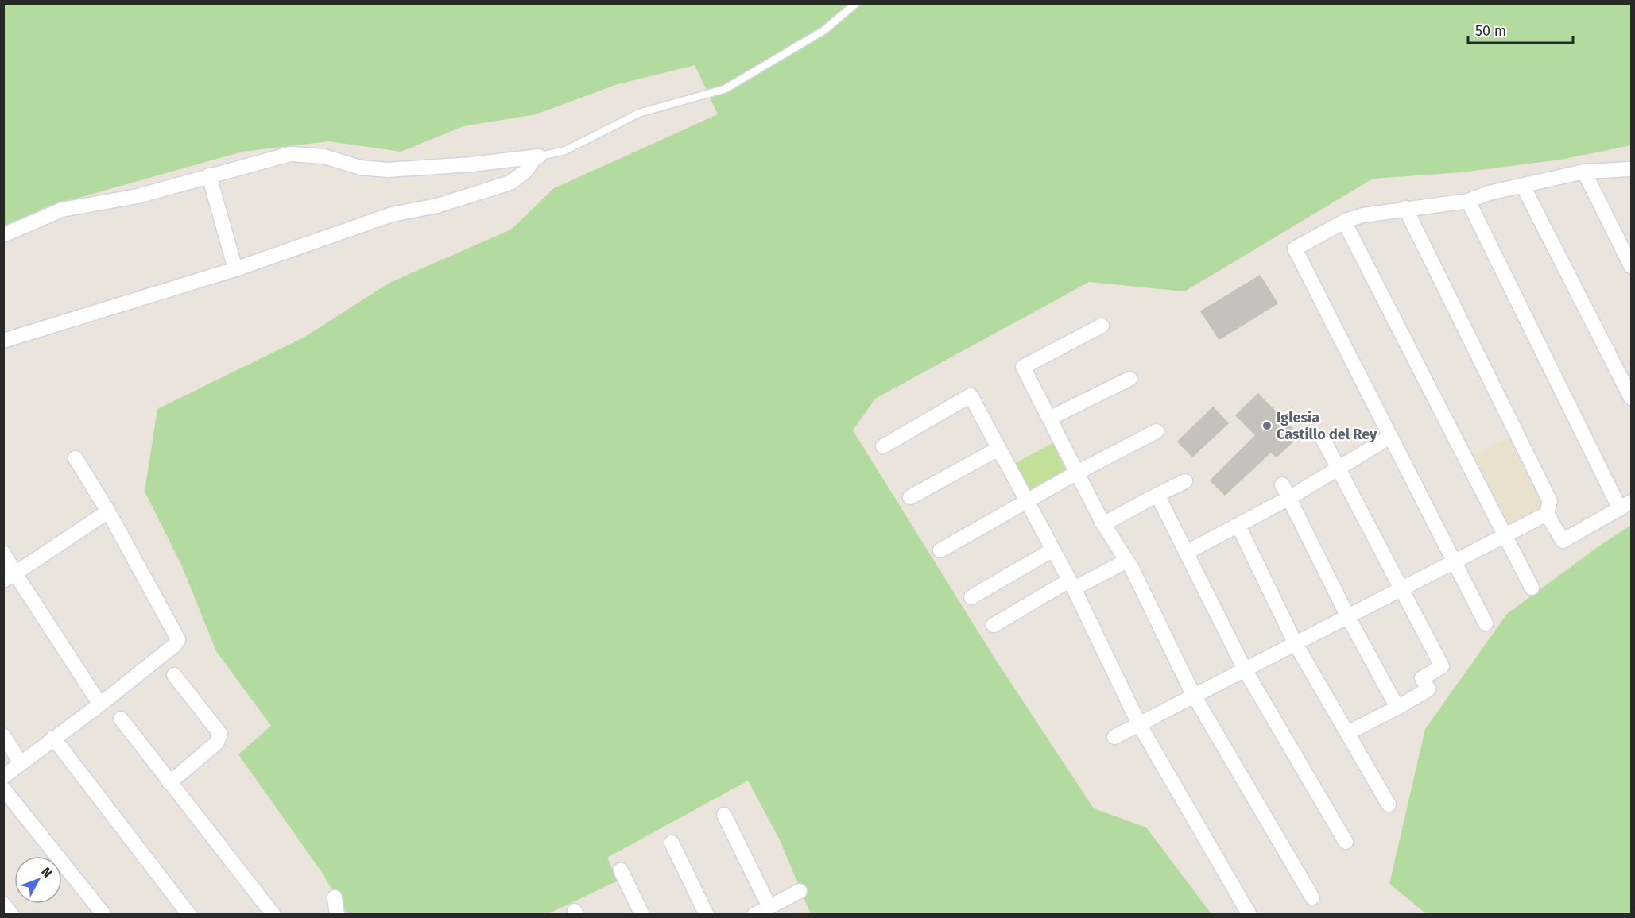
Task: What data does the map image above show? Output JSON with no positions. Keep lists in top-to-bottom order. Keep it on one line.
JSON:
{"places":["Iglesia Castillo del Rey"],"scale_bar":"50 m","north":"top right"}
